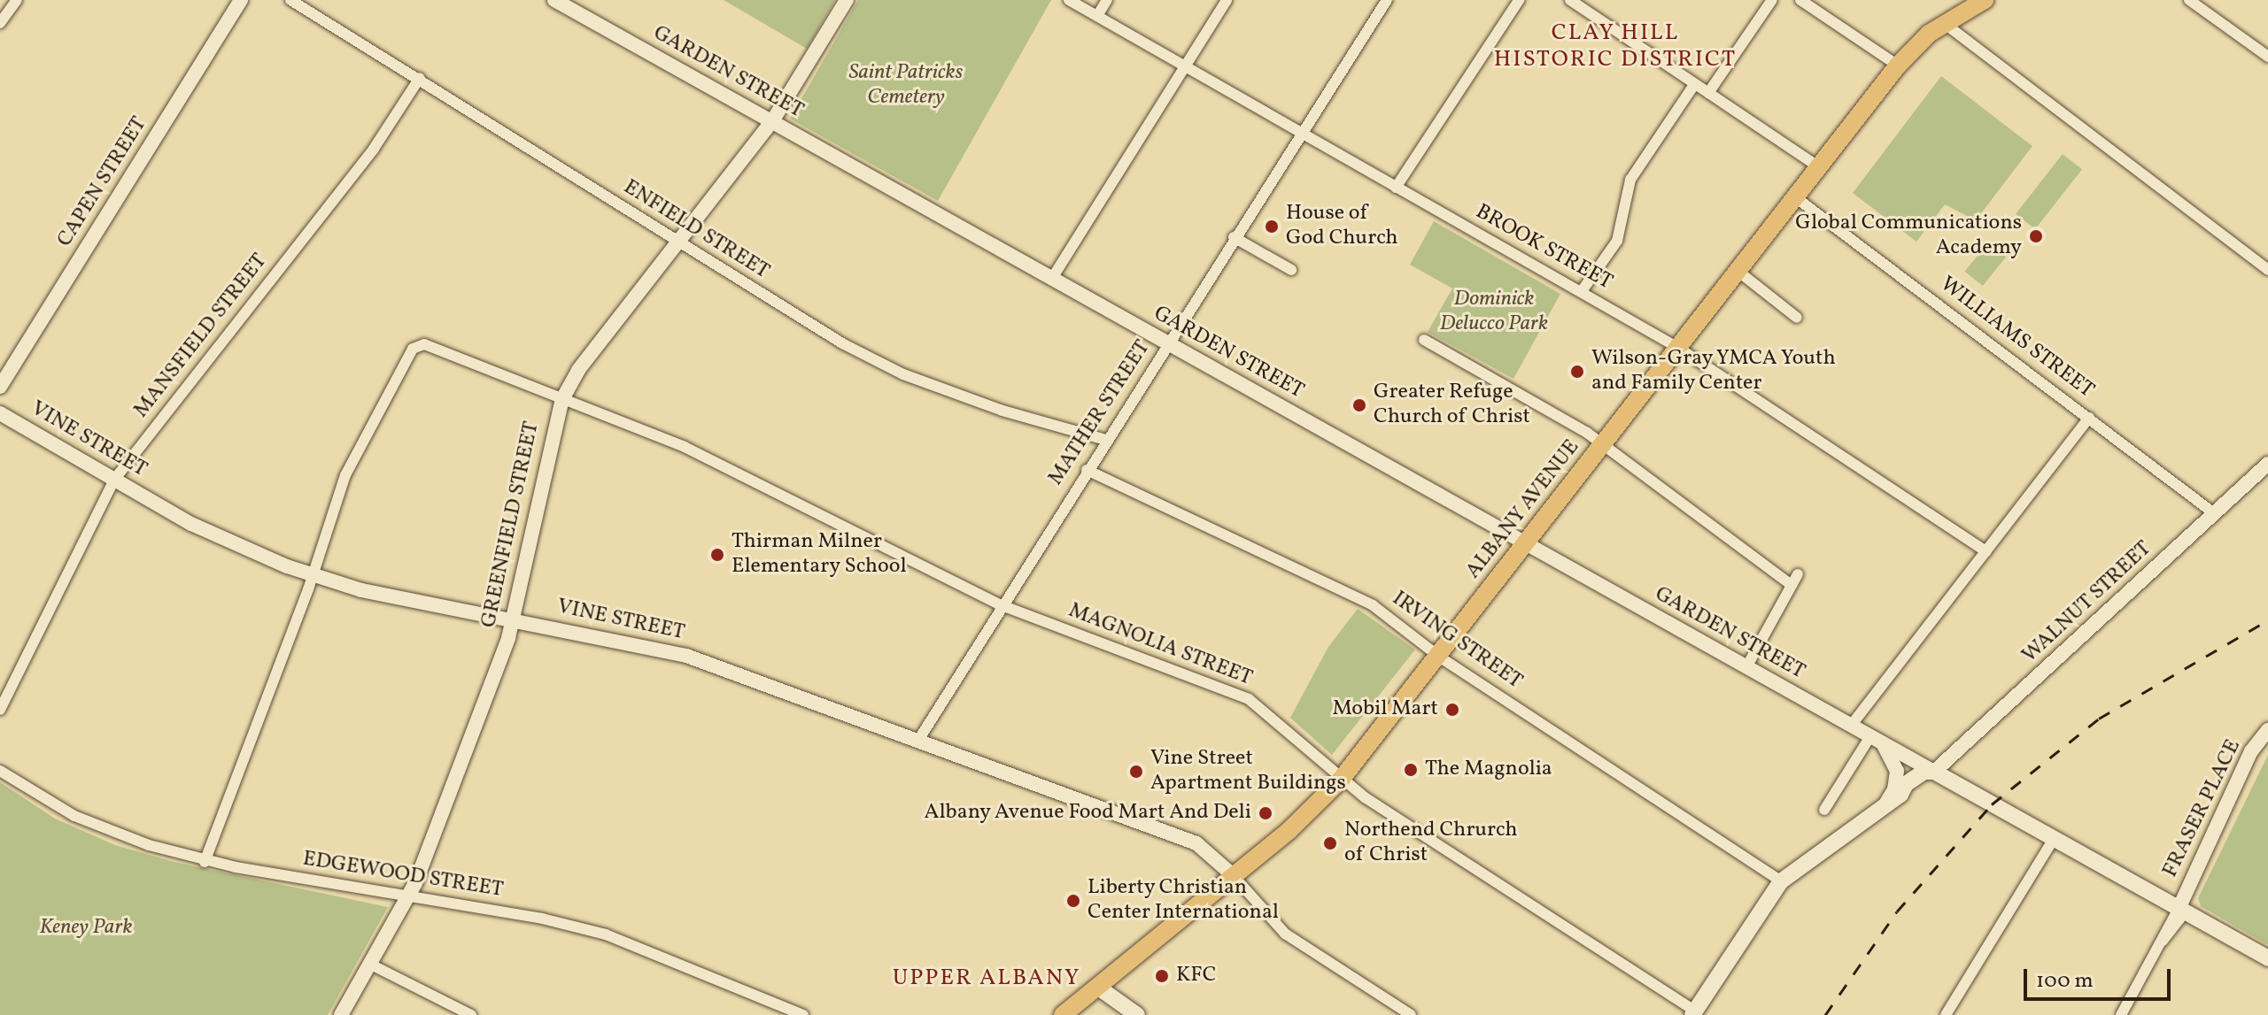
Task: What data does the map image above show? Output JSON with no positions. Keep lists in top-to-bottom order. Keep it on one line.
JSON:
{"streets":{"highway":["ALBANY AVENUE"],"main road":["GARDEN STREET"],"street":["CAPEN STREET","ENFIELD STREET","BROOK STREET","MANSFIELD STREET","WILLIAMS STREET","MATHER STREET","VINE STREET","GREENFIELD STREET","WALNUT STREET","IRVING STREET","MAGNOLIA STREET","FRASER PLACE","EDGEWOOD STREET"]},"crossings":[["GARDEN STREET","MATHER STREET"],["GARDEN STREET","ALBANY AVENUE"],["GARDEN STREET","GREENFIELD STREET"],["GARDEN STREET","WALNUT STREET"],["GARDEN STREET","FRASER PLACE"],["ENFIELD STREET","MANSFIELD STREET"],["ENFIELD STREET","MATHER STREET"],["ENFIELD STREET","GREENFIELD STREET"],["BROOK STREET","MATHER STREET"],["BROOK STREET","ALBANY AVENUE"],["MANSFIELD STREET","VINE STREET"],["WILLIAMS STREET","ALBANY AVENUE"],["WILLIAMS STREET","WALNUT STREET"],["MATHER STREET","VINE STREET"],["MATHER STREET","IRVING STREET"],["MATHER STREET","MAGNOLIA STREET"],["VINE STREET","ALBANY AVENUE"],["VINE STREET","GREENFIELD STREET"],["VINE STREET","MAGNOLIA STREET"],["ALBANY AVENUE","IRVING STREET"],["ALBANY AVENUE","MAGNOLIA STREET"],["GREENFIELD STREET","MAGNOLIA STREET"],["GREENFIELD STREET","EDGEWOOD STREET"]],"districts":["CLAY HILL HISTORIC DISTRICT","UPPER ALBANY"],"parks":["Saint Patricks Cemetery","Dominick Delucco Park","Keney Park"],"places":["House of God Church","Global Communications Academy","Wilson-Gray YMCA Youth and Family Center","Greater Refuge Church of Christ","Thirman Milner Elementary School","Mobil Mart","The Magnolia","Vine Street Apartment Buildings","Albany Avenue Food Mart And Deli","Northend Chrurch of Christ","Liberty Christian Center International","KFC"],"scale_bar":"100 m"}
